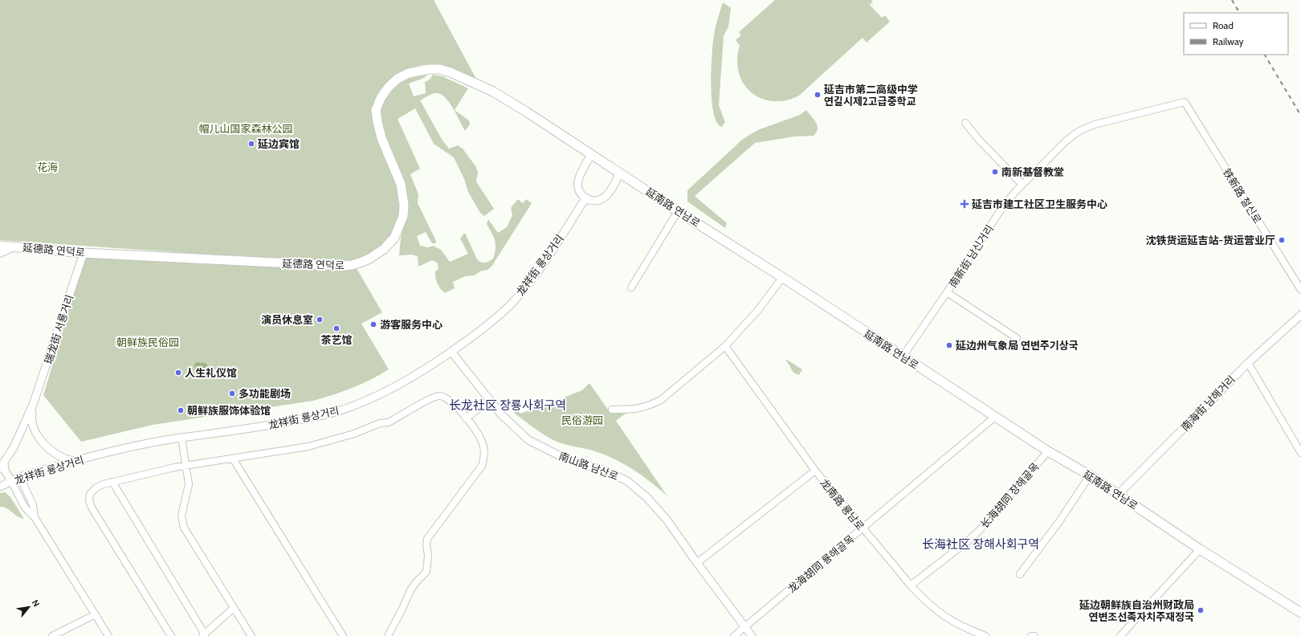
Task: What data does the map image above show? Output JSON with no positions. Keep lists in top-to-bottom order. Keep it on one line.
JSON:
{"streets":{"main road":["延南路 연남로","延德路 연덕로"],"street":["铁新路 철신로","南新街 남신거리","龙祥街 룡상거리","瑞龙街 서룡거리","南海街 남해거리","南山路 남산로","长海胡同 장해골목","龙南路 룡남로","龙海胡同 룡해골목"]},"crossings":[["铁新路 철신로","南新街 남신거리"],["延南路 연남로","延德路 연덕로"],["延南路 연남로","南新街 남신거리"],["延南路 연남로","南海街 남해거리"],["延南路 연남로","长海胡同 장해골목"],["延南路 연남로","龙海胡同 룡해골목"],["延德路 연덕로","瑞龙街 서룡거리"],["龙祥街 룡상거리","瑞龙街 서룡거리"],["龙祥街 룡상거리","南山路 남산로"],["南山路 남산로","龙海胡同 룡해골목"],["长海胡同 장해골목","龙南路 룡남로"],["龙南路 룡남로","龙海胡同 룡해골목"]],"districts":["长龙社区 장룡사회구역","长海社区 장해사회구역"],"parks":["帽儿山国家森林公园","花海","朝鲜族民俗园","民俗游园"],"places":{"other":["延吉市第二高级中学 연길시제2고급중학교","延边宾馆","南新基督教堂","沈铁货运延吉站-货运营业厅","演员休息室","游客服务中心","茶艺馆","延边州气象局 연변주기상국","人生礼仪馆","多功能剧场","朝鲜族服饰体验馆","延边朝鲜族自治州财政局 연변조선족자치주재정국"],"health":["延吉市建工社区卫生服务中心"]},"legend":["Road","Railway"],"north":"top right"}
